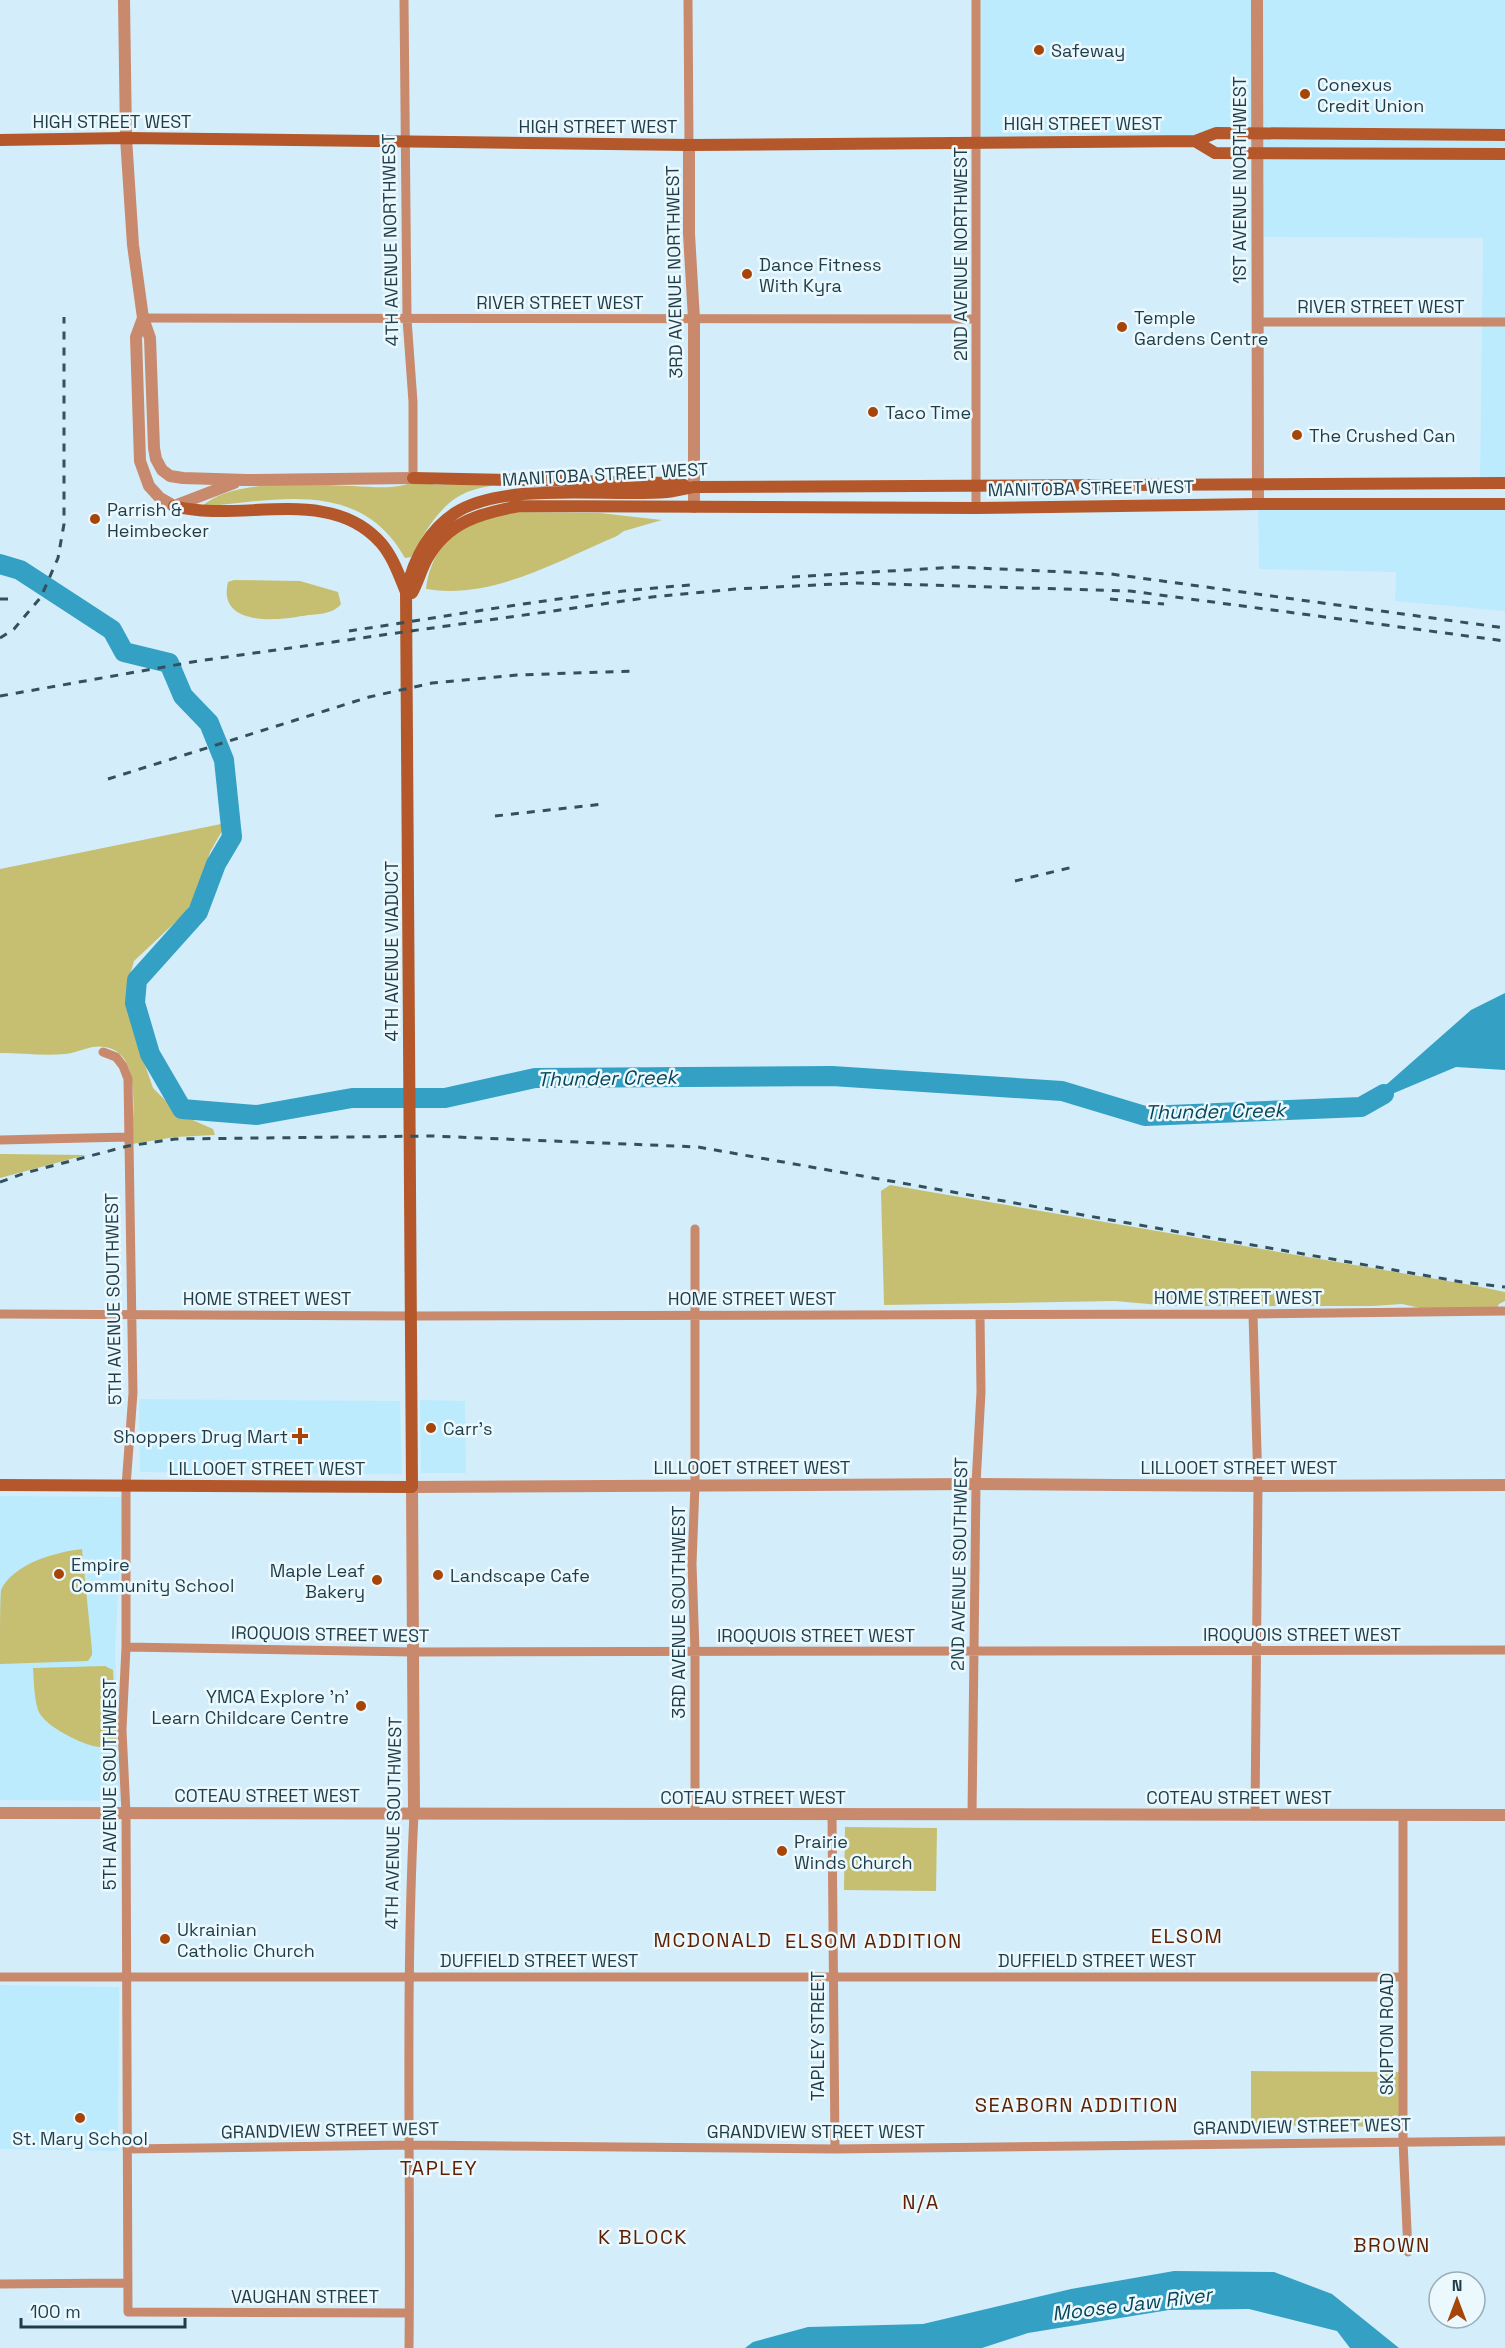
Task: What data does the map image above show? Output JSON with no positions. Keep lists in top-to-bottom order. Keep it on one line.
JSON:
{"streets":{"main road":["HIGH STREET WEST","MANITOBA STREET WEST","4TH AVENUE VIADUCT","LILLOOET STREET WEST","4TH AVENUE SOUTHWEST"],"street":["1ST AVENUE NORTHWEST","4TH AVENUE NORTHWEST","2ND AVENUE NORTHWEST","3RD AVENUE NORTHWEST","RIVER STREET WEST","HOME STREET WEST","5TH AVENUE SOUTHWEST","2ND AVENUE SOUTHWEST","3RD AVENUE SOUTHWEST","IROQUOIS STREET WEST","COTEAU STREET WEST","DUFFIELD STREET WEST","SKIPTON ROAD","TAPLEY STREET","GRANDVIEW STREET WEST","VAUGHAN STREET"]},"crossings":[["HIGH STREET WEST","1ST AVENUE NORTHWEST"],["HIGH STREET WEST","4TH AVENUE NORTHWEST"],["HIGH STREET WEST","2ND AVENUE NORTHWEST"],["HIGH STREET WEST","3RD AVENUE NORTHWEST"],["1ST AVENUE NORTHWEST","RIVER STREET WEST"],["1ST AVENUE NORTHWEST","MANITOBA STREET WEST"],["4TH AVENUE NORTHWEST","RIVER STREET WEST"],["2ND AVENUE NORTHWEST","RIVER STREET WEST"],["2ND AVENUE NORTHWEST","MANITOBA STREET WEST"],["3RD AVENUE NORTHWEST","RIVER STREET WEST"],["3RD AVENUE NORTHWEST","MANITOBA STREET WEST"],["MANITOBA STREET WEST","4TH AVENUE VIADUCT"],["4TH AVENUE VIADUCT","4TH AVENUE SOUTHWEST"],["HOME STREET WEST","5TH AVENUE SOUTHWEST"],["HOME STREET WEST","2ND AVENUE SOUTHWEST"],["HOME STREET WEST","3RD AVENUE SOUTHWEST"],["HOME STREET WEST","4TH AVENUE SOUTHWEST"],["5TH AVENUE SOUTHWEST","LILLOOET STREET WEST"],["5TH AVENUE SOUTHWEST","IROQUOIS STREET WEST"],["5TH AVENUE SOUTHWEST","COTEAU STREET WEST"],["5TH AVENUE SOUTHWEST","DUFFIELD STREET WEST"],["5TH AVENUE SOUTHWEST","GRANDVIEW STREET WEST"],["5TH AVENUE SOUTHWEST","VAUGHAN STREET"],["LILLOOET STREET WEST","2ND AVENUE SOUTHWEST"],["LILLOOET STREET WEST","3RD AVENUE SOUTHWEST"],["LILLOOET STREET WEST","4TH AVENUE SOUTHWEST"],["2ND AVENUE SOUTHWEST","IROQUOIS STREET WEST"],["2ND AVENUE SOUTHWEST","COTEAU STREET WEST"],["3RD AVENUE SOUTHWEST","IROQUOIS STREET WEST"],["3RD AVENUE SOUTHWEST","COTEAU STREET WEST"],["IROQUOIS STREET WEST","4TH AVENUE SOUTHWEST"],["COTEAU STREET WEST","4TH AVENUE SOUTHWEST"],["COTEAU STREET WEST","SKIPTON ROAD"],["COTEAU STREET WEST","TAPLEY STREET"],["4TH AVENUE SOUTHWEST","DUFFIELD STREET WEST"],["4TH AVENUE SOUTHWEST","GRANDVIEW STREET WEST"],["4TH AVENUE SOUTHWEST","VAUGHAN STREET"],["DUFFIELD STREET WEST","SKIPTON ROAD"],["DUFFIELD STREET WEST","TAPLEY STREET"],["SKIPTON ROAD","GRANDVIEW STREET WEST"],["TAPLEY STREET","GRANDVIEW STREET WEST"]],"districts":["ELSOM","MCDONALD","ELSOM ADDITION","SEABORN ADDITION","TAPLEY","N/A","K BLOCK","BROWN"],"water":["Thunder Creek","Moose Jaw River"],"places":{"other":["Safeway","Conexus Credit Union","Dance Fitness With Kyra","Temple Gardens Centre","Taco Time","The Crushed Can","Parrish & Heimbecker","Carr's","Empire Community School","Landscape Cafe","Maple Leaf Bakery","YMCA Explore 'n' Learn Childcare Centre","Prairie Winds Church","Ukrainian Catholic Church","St. Mary School"],"health":["Shoppers Drug Mart"]},"scale_bar":"100 m","north":"top"}
